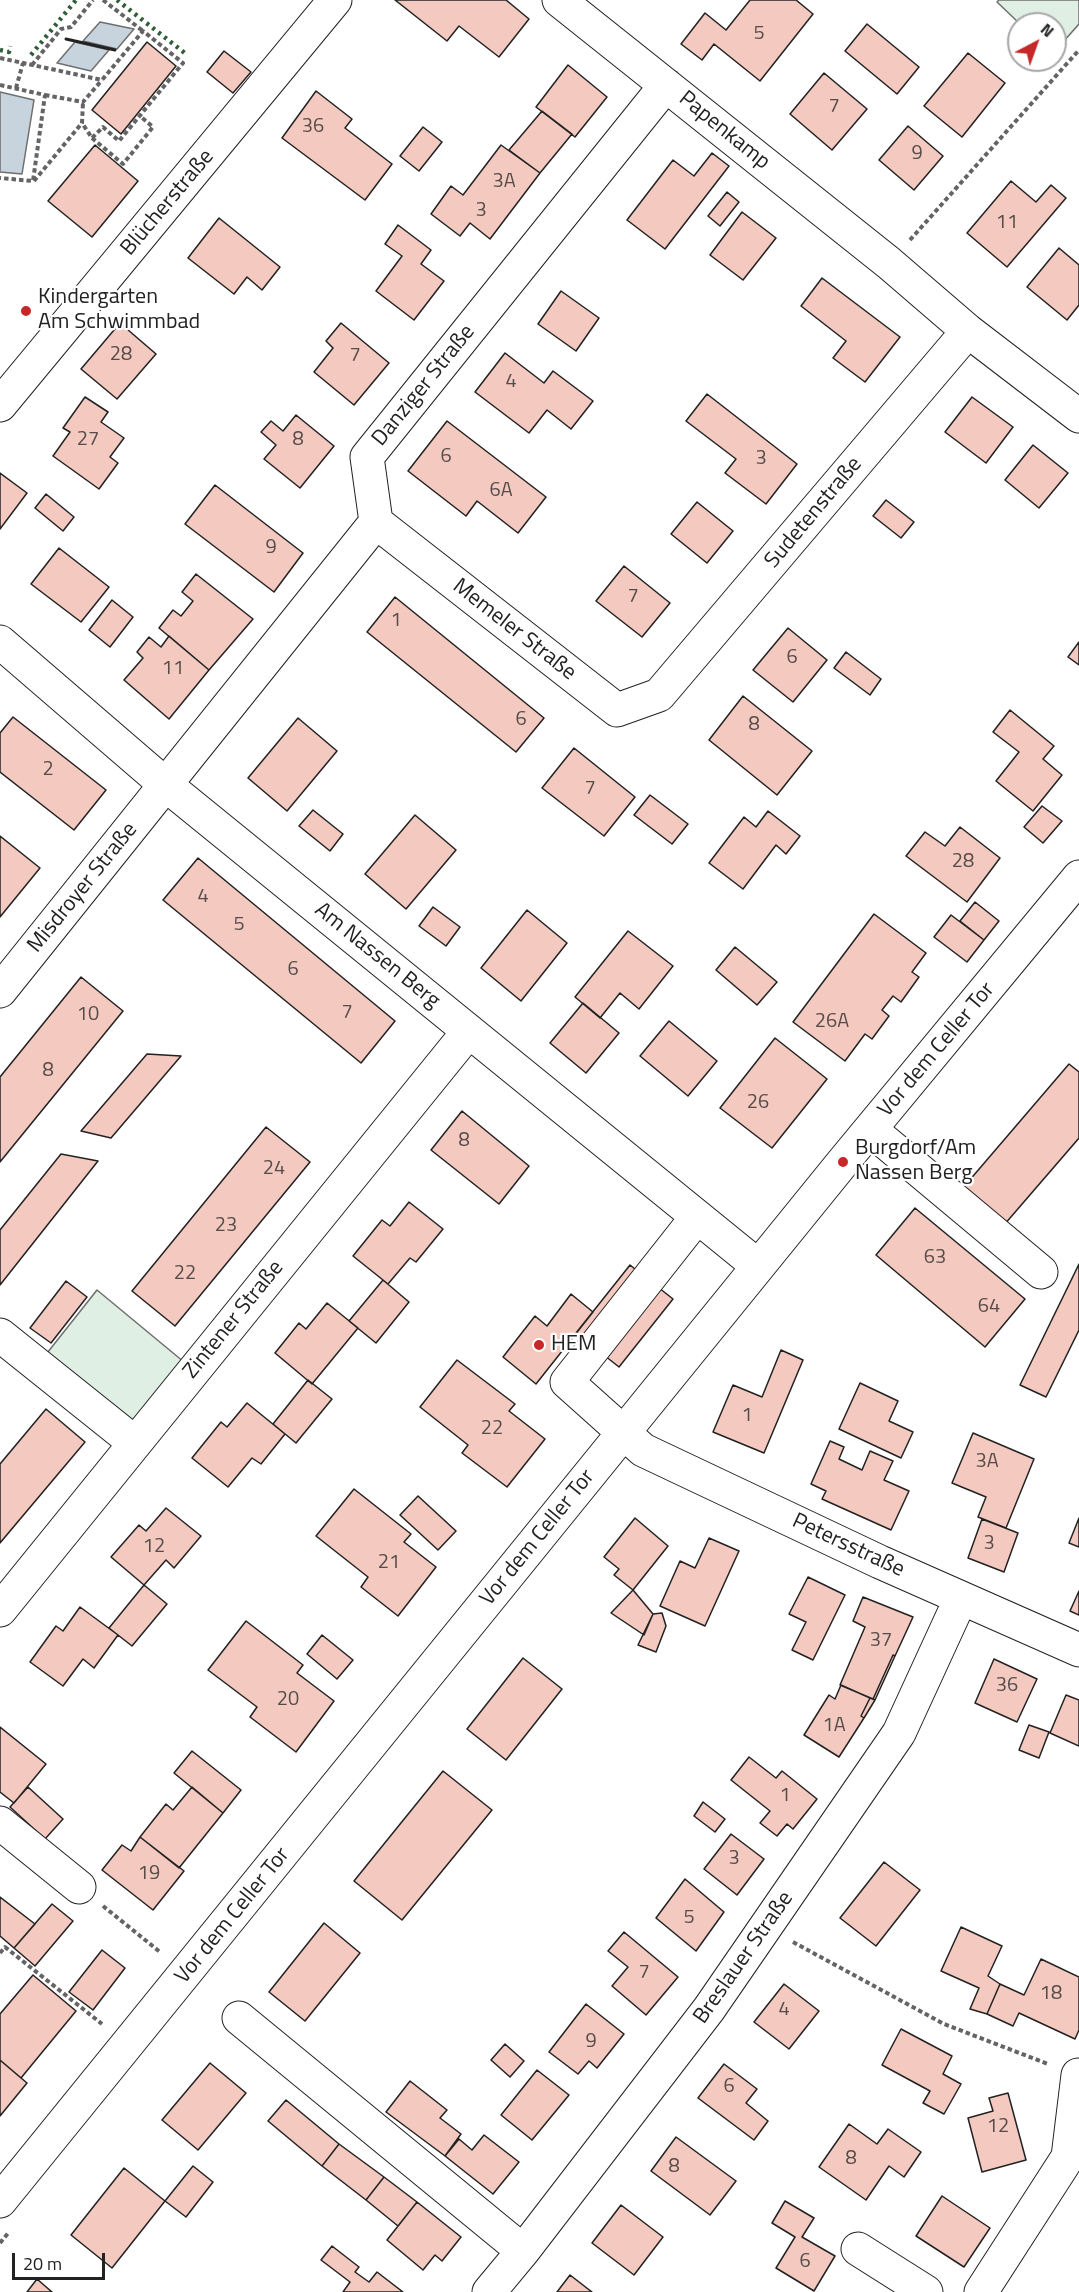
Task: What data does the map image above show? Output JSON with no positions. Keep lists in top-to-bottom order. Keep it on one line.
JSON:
{"streets":{"street":["Papenkamp","Blücherstraße","Danziger Straße","Sudetenstraße","Memeler Straße","Misdroyer Straße","Am Nassen Berg","Vor dem Celler Tor","Zintener Straße","Petersstraße","Breslauer Straße"]},"crossings":[["Papenkamp","Danziger Straße"],["Papenkamp","Sudetenstraße"],["Danziger Straße","Memeler Straße"],["Sudetenstraße","Memeler Straße"],["Misdroyer Straße","Am Nassen Berg"],["Am Nassen Berg","Vor dem Celler Tor"],["Am Nassen Berg","Zintener Straße"],["Am Nassen Berg","Petersstraße"],["Vor dem Celler Tor","Petersstraße"],["Petersstraße","Breslauer Straße"]],"places":["Kindergarten Am Schwimmbad","Burgdorf/Am Nassen Berg","HEM"],"house_numbers":["5","7","36","9","3A","3","11","28","7","4","27","8","6","3","6A","9","7","1","6","11","6","8","2","7","28","4","5","6","7","10","26A","8","26","8","24","23","63","22","64","1","22","3A","3","12","21","37","36","20","1A","1","3","19","5","7","18","4","9","6","12","8","8","6"],"scale_bar":"20 m","north":"top right"}
